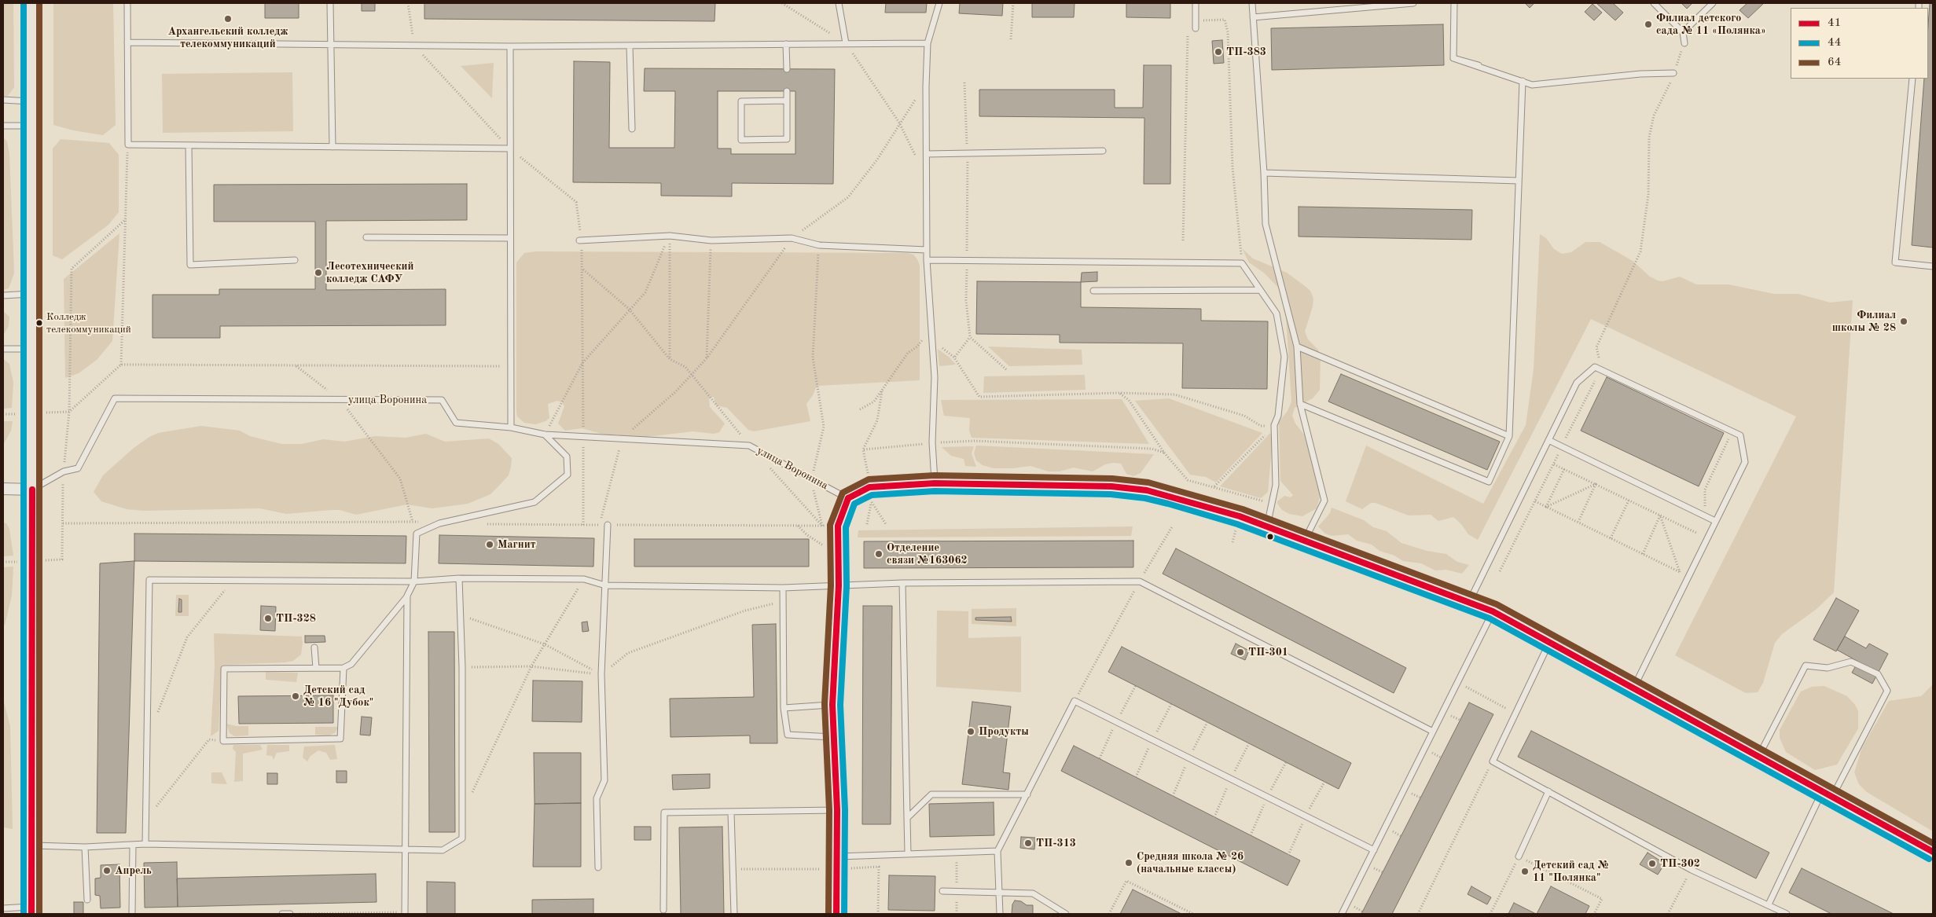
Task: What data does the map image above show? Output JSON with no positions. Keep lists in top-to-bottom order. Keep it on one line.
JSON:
{"streets":{"street":["улица Воронина"]},"places":["Архангельский колледж телекоммуникаций","Филиал детского сада № 11 «Полянка»","ТП-383","Лесотехнический колледж САФУ","Филиал школы № 28","Колледж телекоммуникаций","Магнит","Отделение связи №163062","ТП-328","ТП-301","Детский сад № 16 \"Дубок\"","Продукты","ТП-313","Средняя школа № 26 (начальные классы)","ТП-302","Апрель","Детский сад № 11 \"Полянка\""],"lines":["transit line 44","transit line 64","transit line 41"],"legend":["41","44","64"]}
